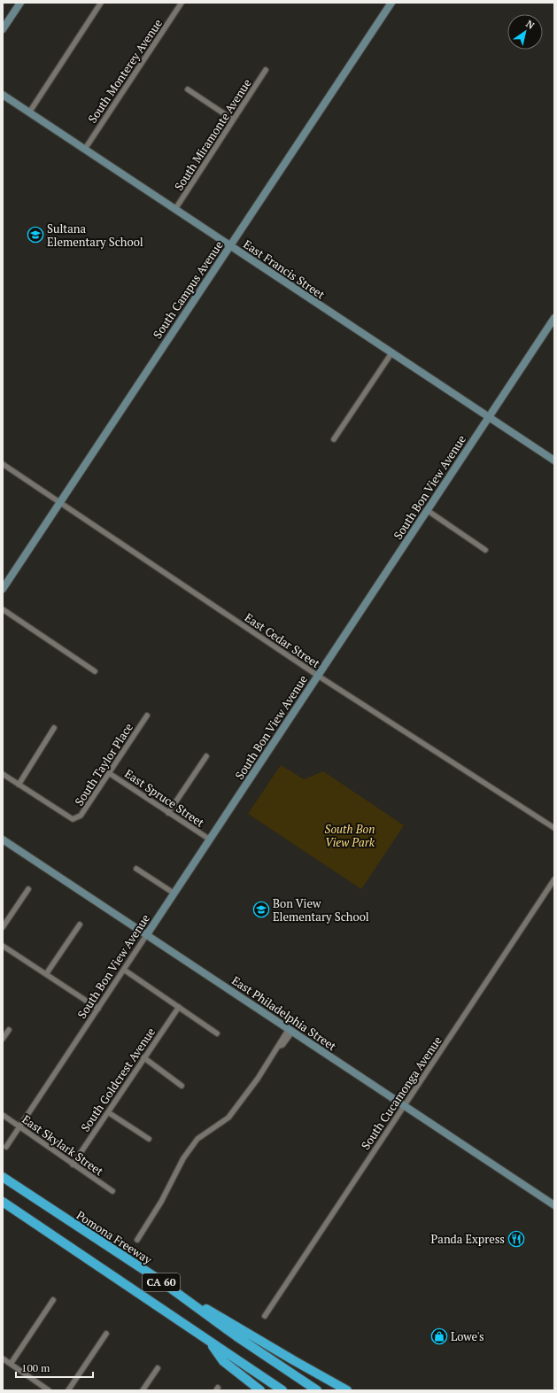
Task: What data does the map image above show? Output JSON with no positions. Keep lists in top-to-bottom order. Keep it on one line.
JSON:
{"streets":{"highway":["Pomona Freeway","CA 60"],"street":["South Monterey Avenue","South Miramonte Avenue","East Francis Street","South Campus Avenue","South Bon View Avenue","East Cedar Street","South Taylor Place","East Spruce Street","East Philadelphia Street","South Goldcrest Avenue","South Cucamonga Avenue","East Skylark Street"]},"crossings":[["South Monterey Avenue","East Francis Street"],["South Miramonte Avenue","East Francis Street"],["East Francis Street","South Campus Avenue"],["East Francis Street","South Bon View Avenue"],["South Campus Avenue","East Cedar Street"],["South Bon View Avenue","East Cedar Street"],["South Bon View Avenue","East Spruce Street"],["South Bon View Avenue","East Philadelphia Street"],["South Bon View Avenue","East Skylark Street"],["South Taylor Place","East Spruce Street"],["East Philadelphia Street","South Cucamonga Avenue"],["South Goldcrest Avenue","East Skylark Street"]],"parks":["South Bon View Park"],"places":{"school or university":["Sultana Elementary School","Bon View Elementary School"],"restaurant":["Panda Express"],"shop":["Lowe's"]},"scale_bar":"100 m","north":"top right"}
